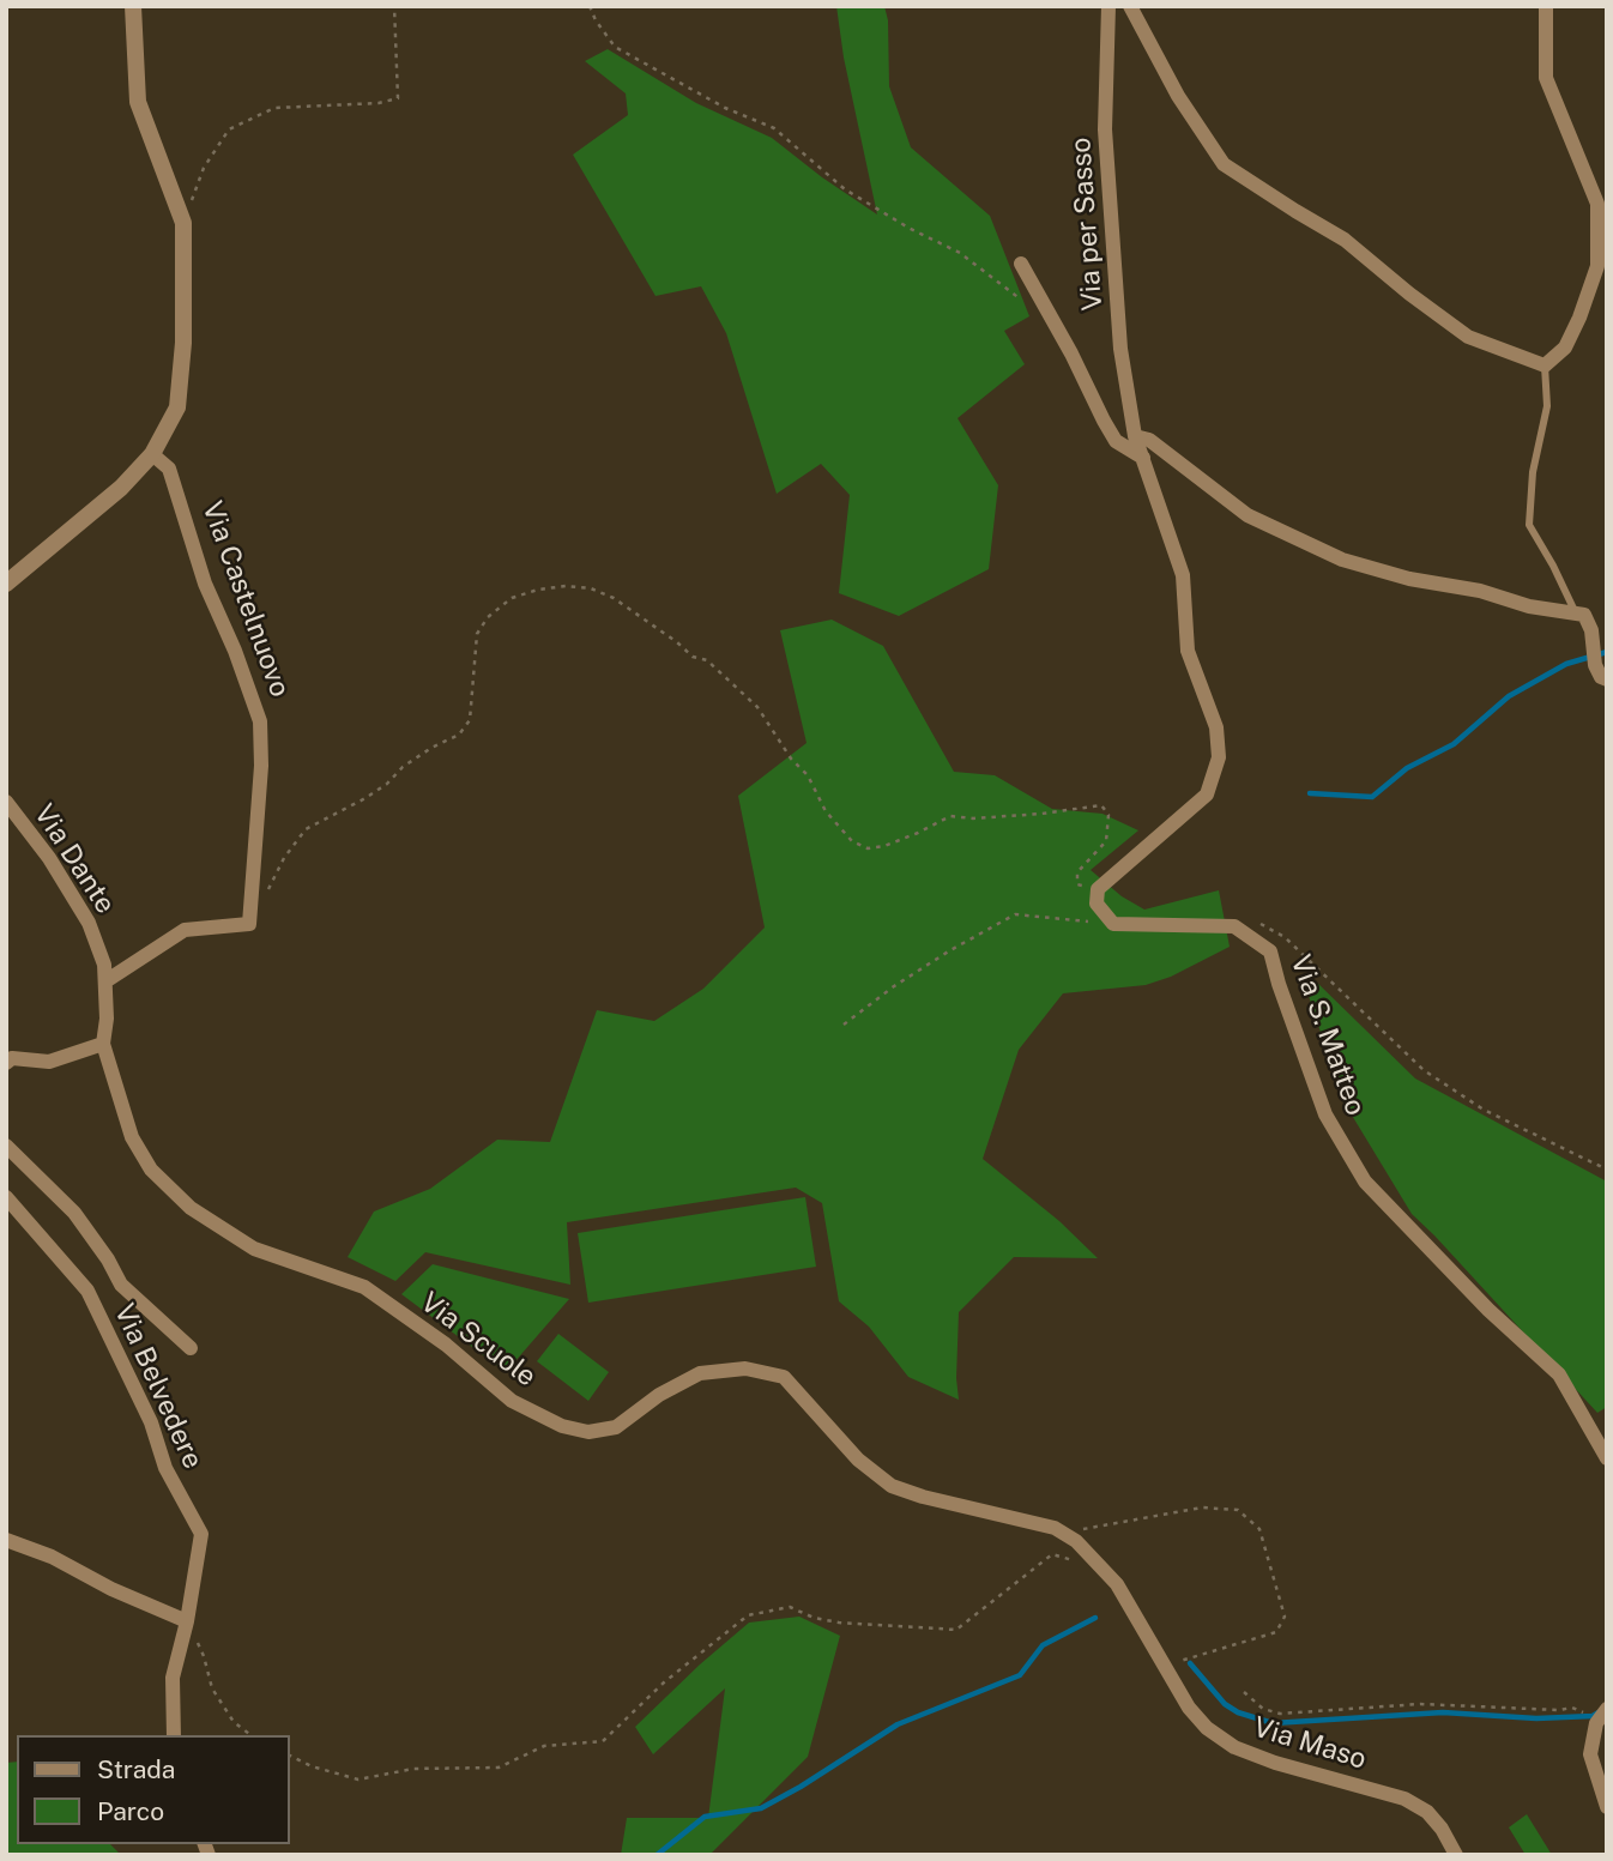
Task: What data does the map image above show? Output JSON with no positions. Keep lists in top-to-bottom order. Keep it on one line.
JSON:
{"streets":{"street":["Via per Sasso","Via Castelnuovo","Via Dante","Via S. Matteo","Via Scuole","Via Belvedere","Via Maso"]},"crossings":[["Via Castelnuovo","Via Dante"],["Via Dante","Via Scuole"],["Via Scuole","Via Maso"]],"legend":["Strada","Parco"]}
